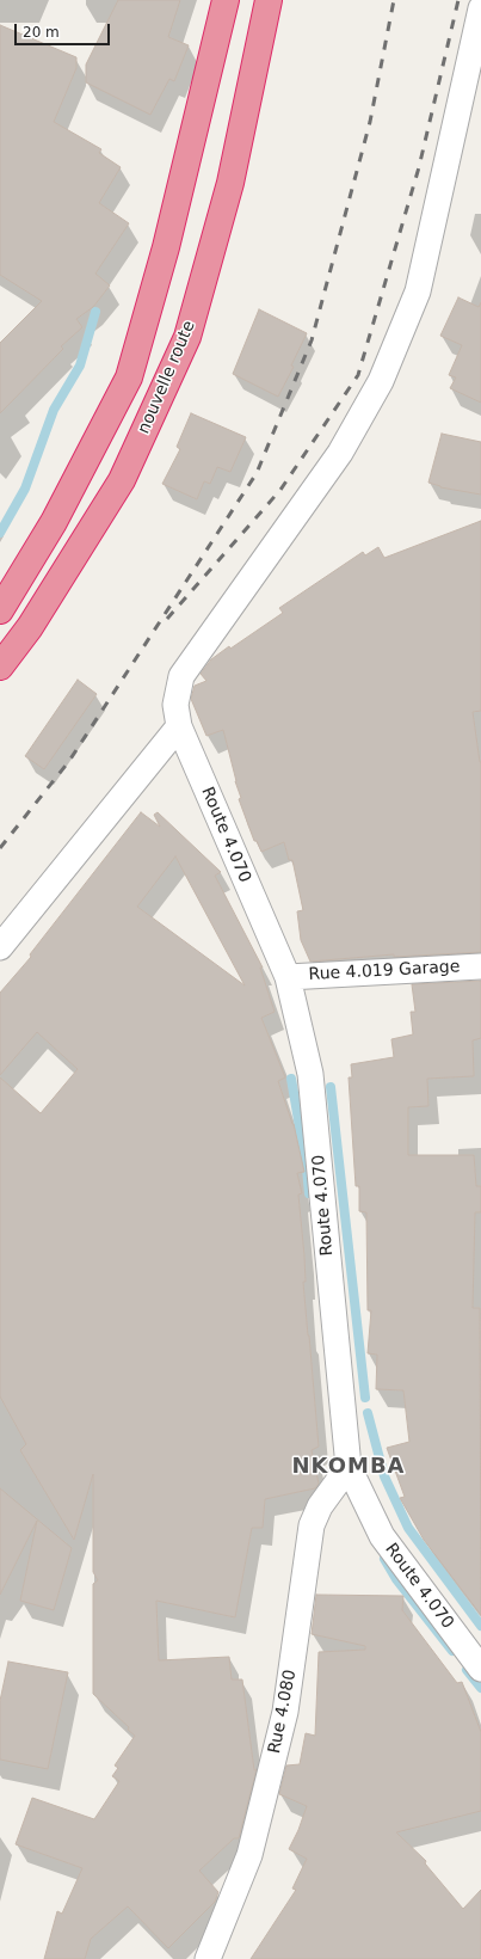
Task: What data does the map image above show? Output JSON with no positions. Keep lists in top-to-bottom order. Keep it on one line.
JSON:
{"streets":{"highway":["nouvelle route"],"street":["Route 4.070","Rue 4.019 Garage","Rue 4.080"]},"crossings":[["Route 4.070","Rue 4.019 Garage"],["Route 4.070","Rue 4.080"]],"districts":["NKOMBA"],"scale_bar":"20 m"}
